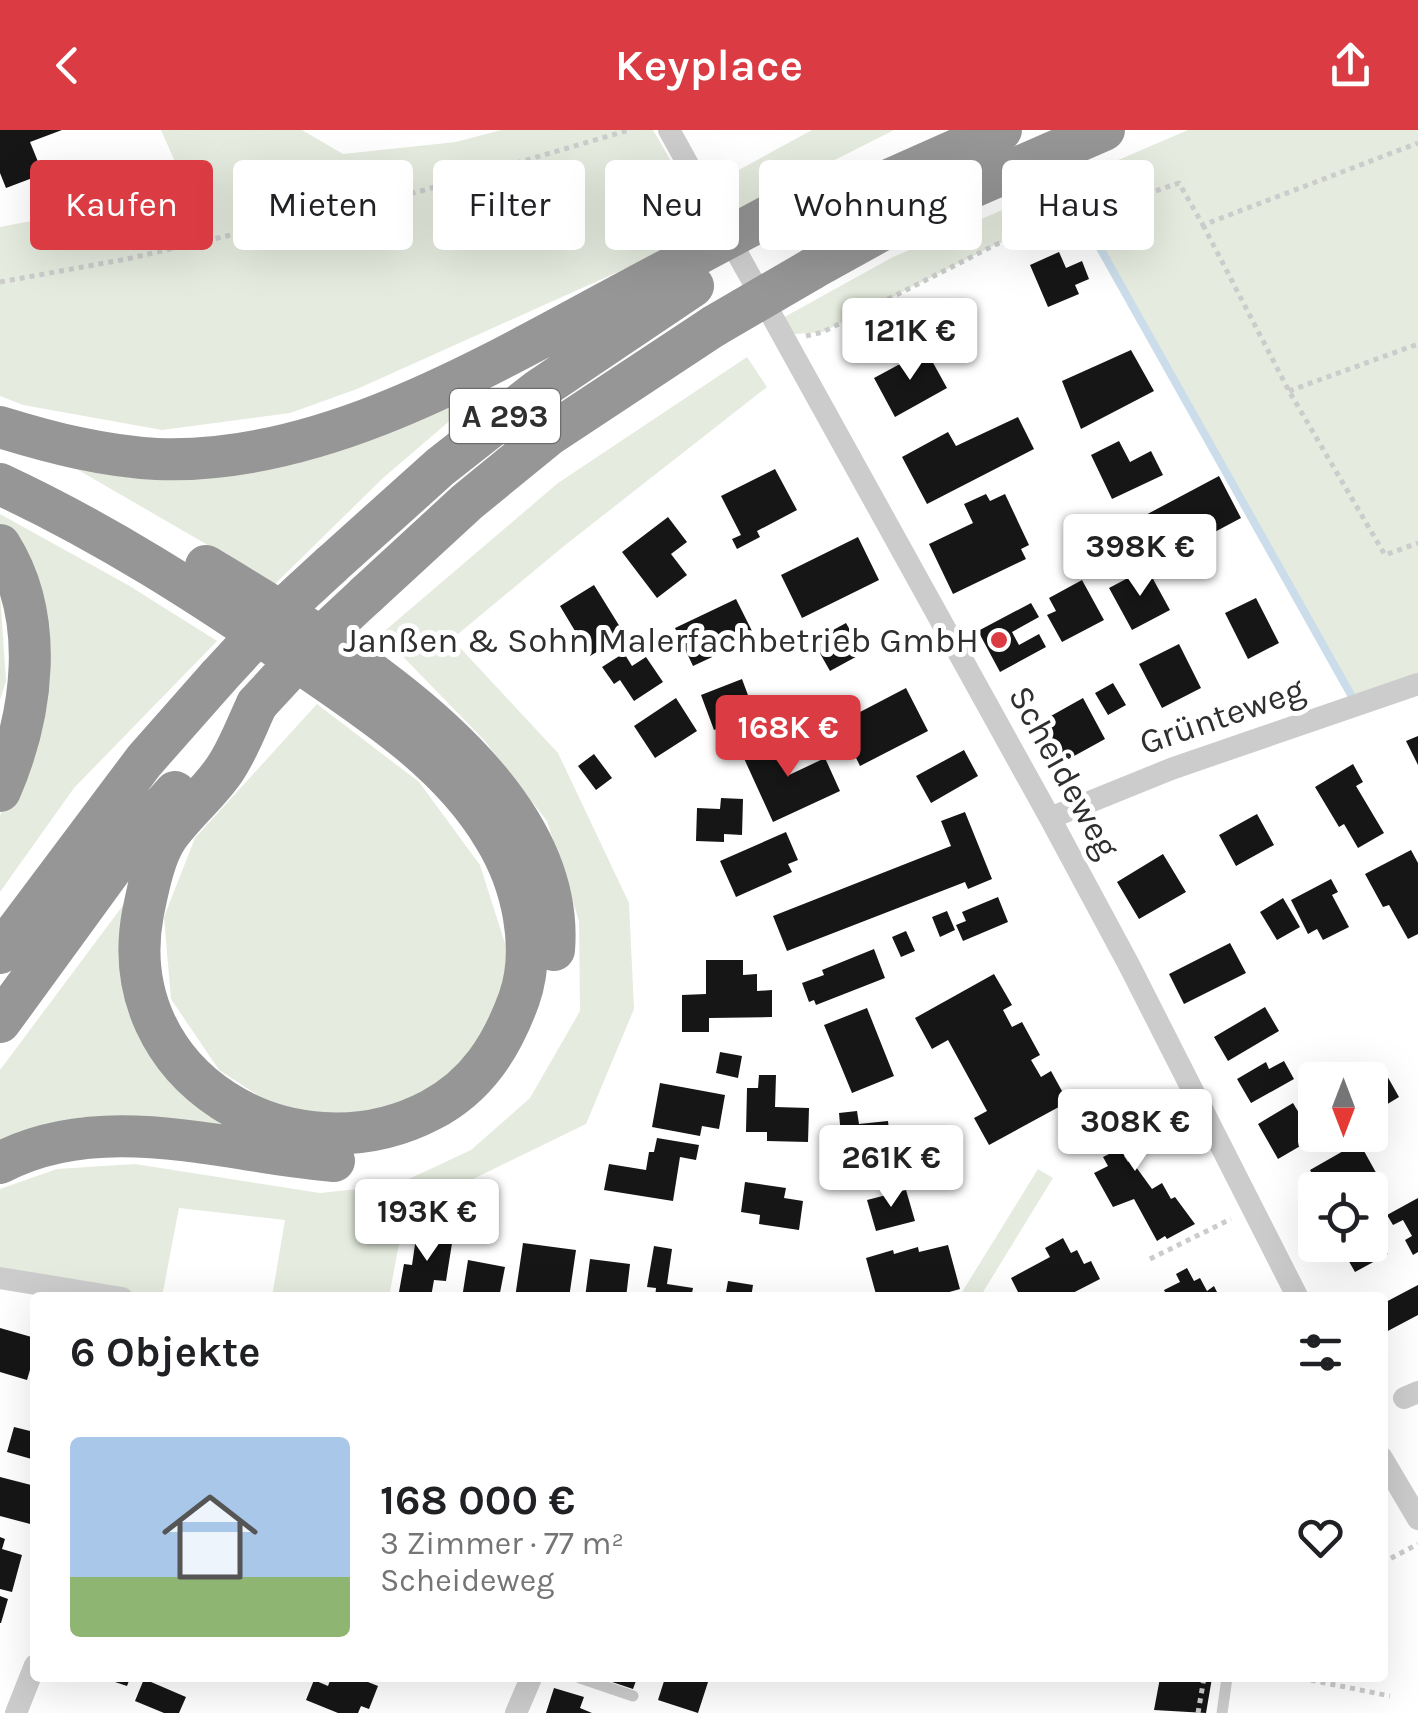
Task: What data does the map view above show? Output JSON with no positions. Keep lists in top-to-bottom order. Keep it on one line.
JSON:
{"streets":{"highway":["A 293"],"street":["Grünteweg","Scheideweg"]},"crossings":[["Grünteweg","Scheideweg"]],"places":["Janßen & Sohn Malerfachbetrieb GmbH"],"north":"bottom","page":{"header":"Keyplace","chip":["Kaufen","Mieten","Filter","Neu","Wohnung","Haus"],"price":["121K €","398K €","168K €","308K €","261K €","193K €"],"heading":"6 Objekte","list":[{"name":"168 000 €","note":"3 Zimmer · 77 m² · Scheideweg"}]}}
